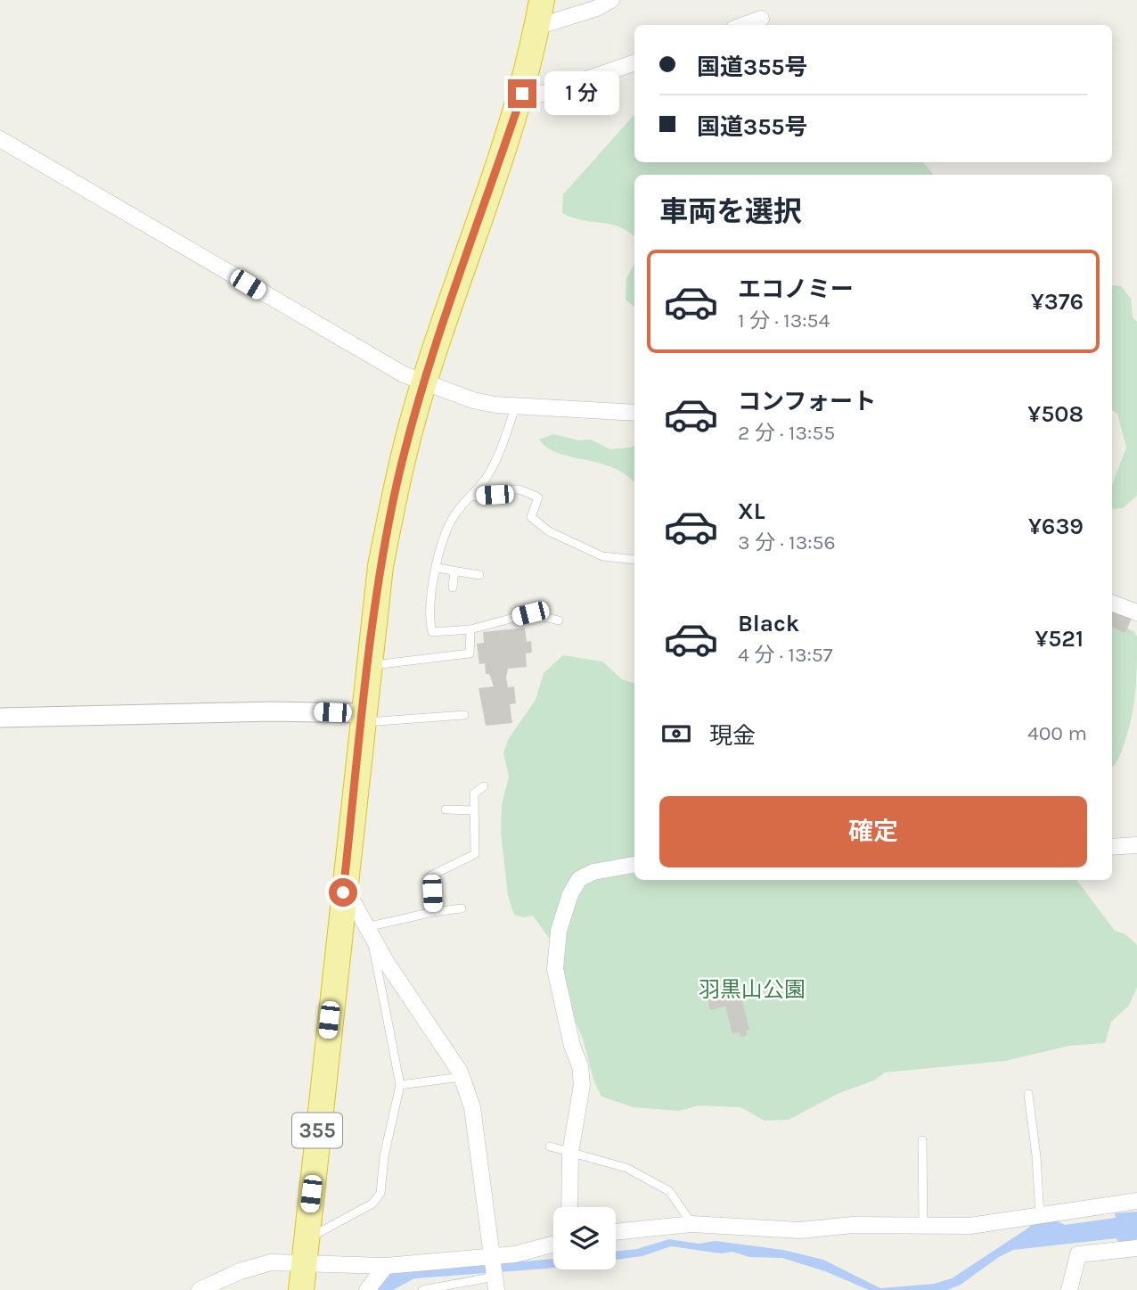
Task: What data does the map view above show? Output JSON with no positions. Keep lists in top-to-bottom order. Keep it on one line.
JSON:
{"streets":{"highway":["355"]},"parks":["羽黒山公園"],"page":{"banner":["国道355号","国道355号"],"bubble":"1 分","heading":"車両を選択","list":[{"name":"エコノミー","note":"1 分 · 13:54","value":"¥376"},{"name":"コンフォート","note":"2 分 · 13:55","value":"¥508"},{"name":"XL","note":"3 分 · 13:56","value":"¥639"},{"name":"Black","note":"4 分 · 13:57","value":"¥521"}],"pay":["現金","400 m"],"buttons":"確定"}}
